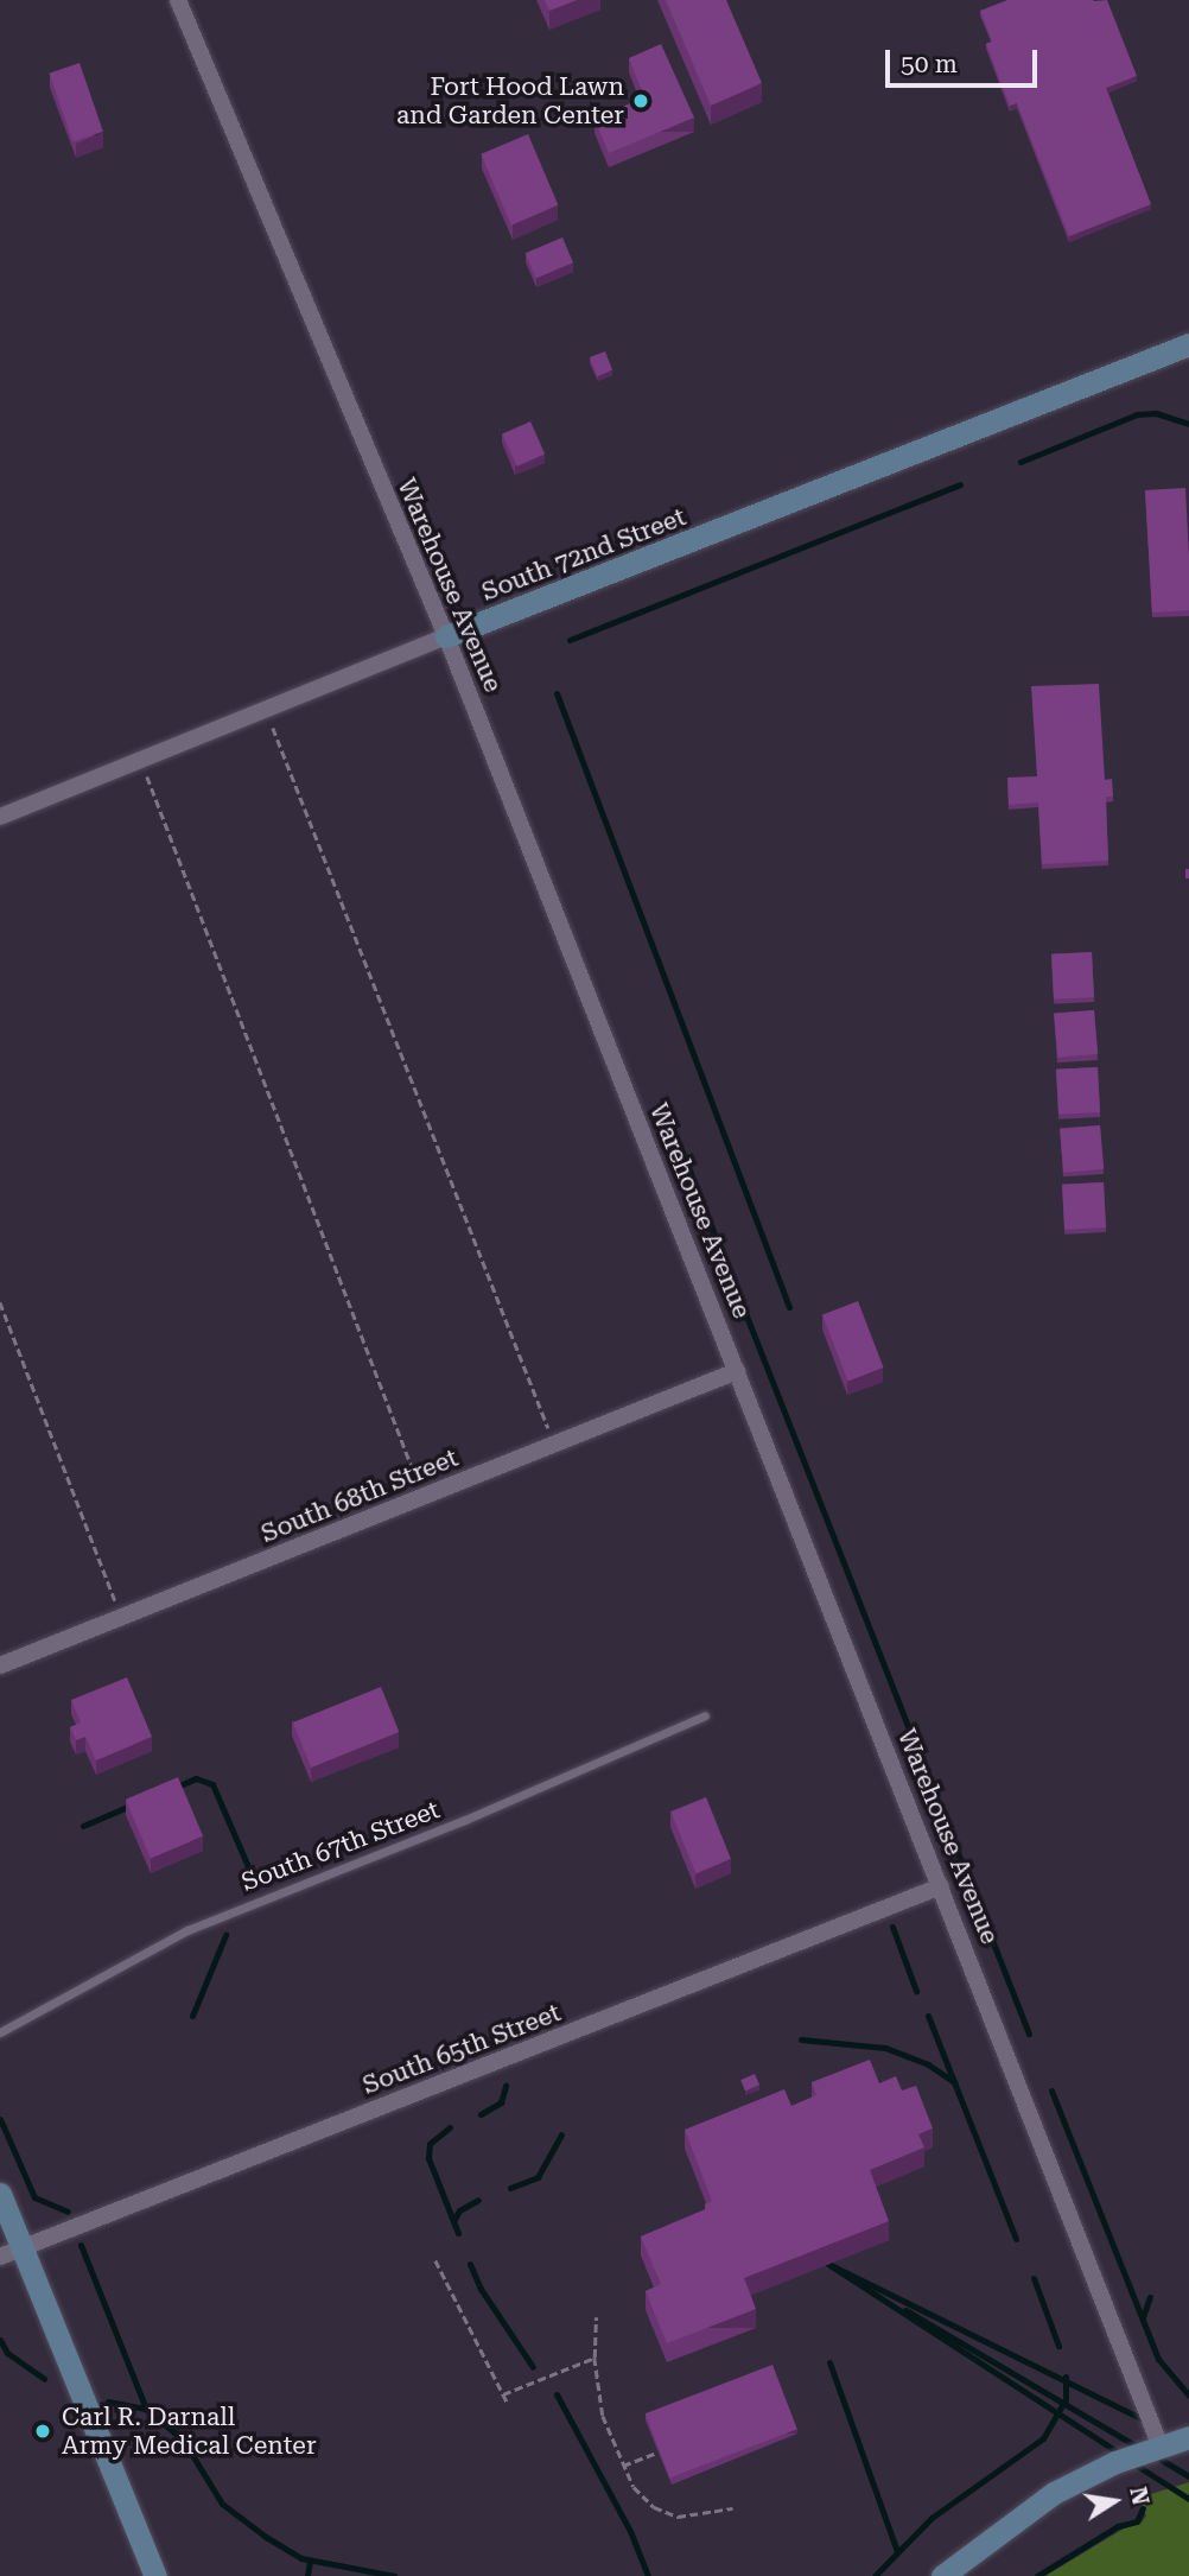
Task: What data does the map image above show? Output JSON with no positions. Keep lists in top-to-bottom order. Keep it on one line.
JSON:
{"streets":{"street":["South 72nd Street","Warehouse Avenue","South 68th Street","South 65th Street"],"lane":["South 67th Street"]},"crossings":[["South 72nd Street","Warehouse Avenue"],["Warehouse Avenue","South 68th Street"],["Warehouse Avenue","South 65th Street"]],"places":["Fort Hood Lawn and Garden Center","Carl R. Darnall Army Medical Center"],"scale_bar":"50 m","north":"right"}
